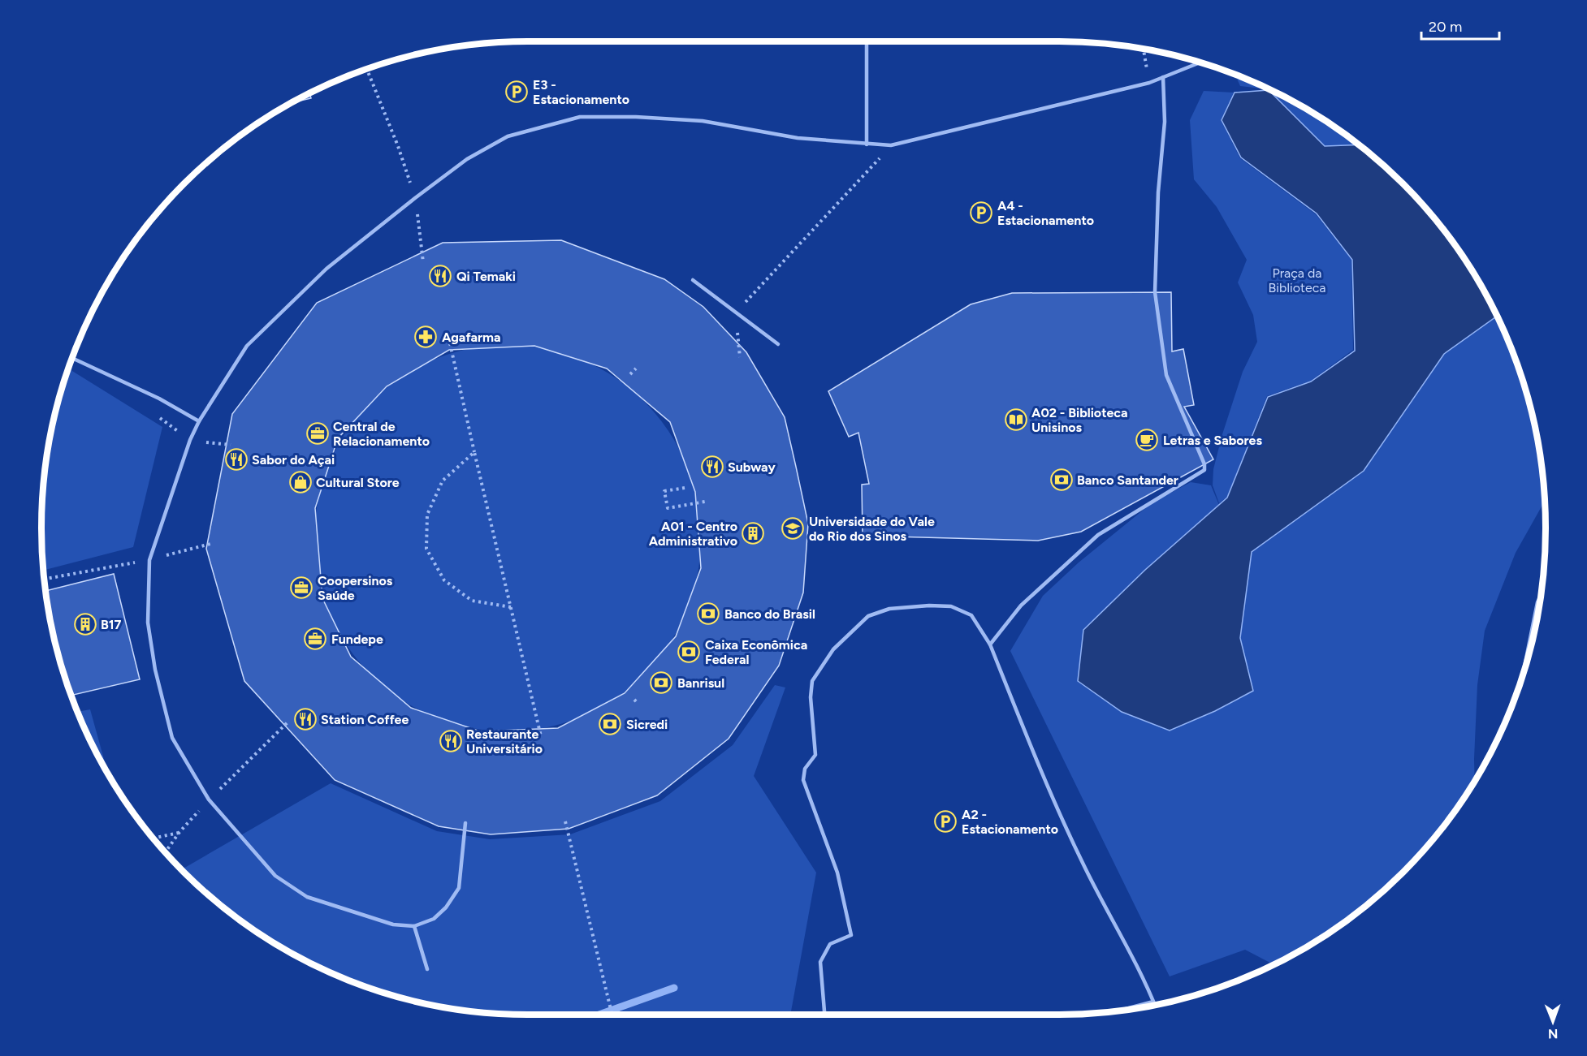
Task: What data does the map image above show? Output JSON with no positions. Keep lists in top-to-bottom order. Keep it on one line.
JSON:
{"parks":["Praça da Biblioteca"],"places":{"parking":["E3 - Estacionamento","A4 - Estacionamento","A2 - Estacionamento"],"restaurant":["Qi Temaki","Sabor do Açai","Subway","Station Coffee","Restaurante Universitário"],"pharmacy":["Agafarma"],"library":["A02 - Biblioteca Unisinos"],"office":["Central de Relacionamento","Coopersinos Saúde","Fundepe"],"cafe":["Letras e Sabores"],"bank":["Banco Santander","Banco do Brasil","Caixa Econômica Federal","Banrisul","Sicredi"],"shop":["Cultural Store"],"school or university":["Universidade do Vale do Rio dos Sinos"],"building":["A01 - Centro Administrativo","B17"]},"scale_bar":"20 m","north":"bottom"}
